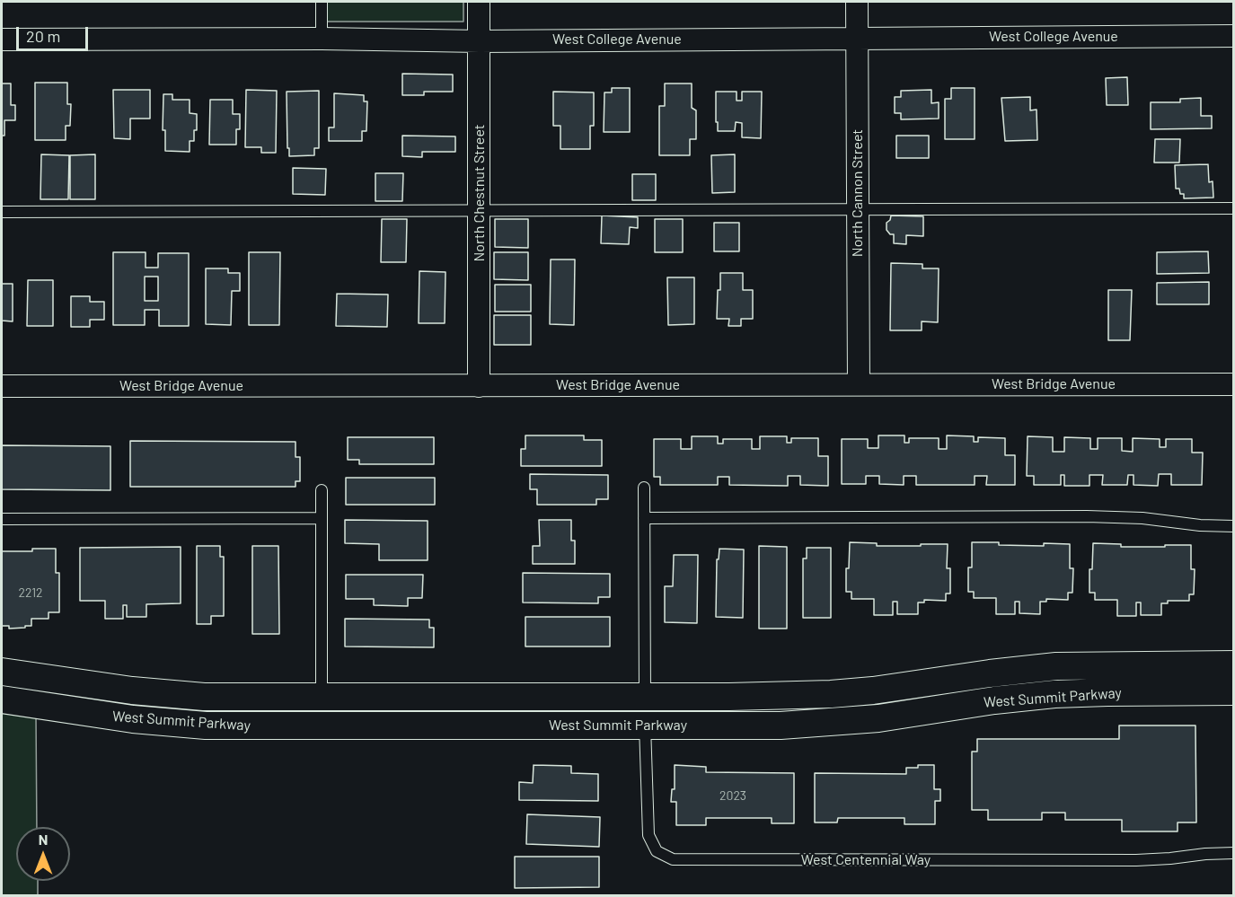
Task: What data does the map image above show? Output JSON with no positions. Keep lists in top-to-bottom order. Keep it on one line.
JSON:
{"streets":{"street":["West College Avenue","North Chestnut Street","North Cannon Street","West Bridge Avenue","West Summit Parkway","West Centennial Way"]},"crossings":[["West College Avenue","North Chestnut Street"],["West College Avenue","North Cannon Street"],["North Chestnut Street","West Bridge Avenue"],["North Cannon Street","West Bridge Avenue"],["West Summit Parkway","West Centennial Way"]],"house_numbers":["2212","2023"],"scale_bar":"20 m","north":"top"}
